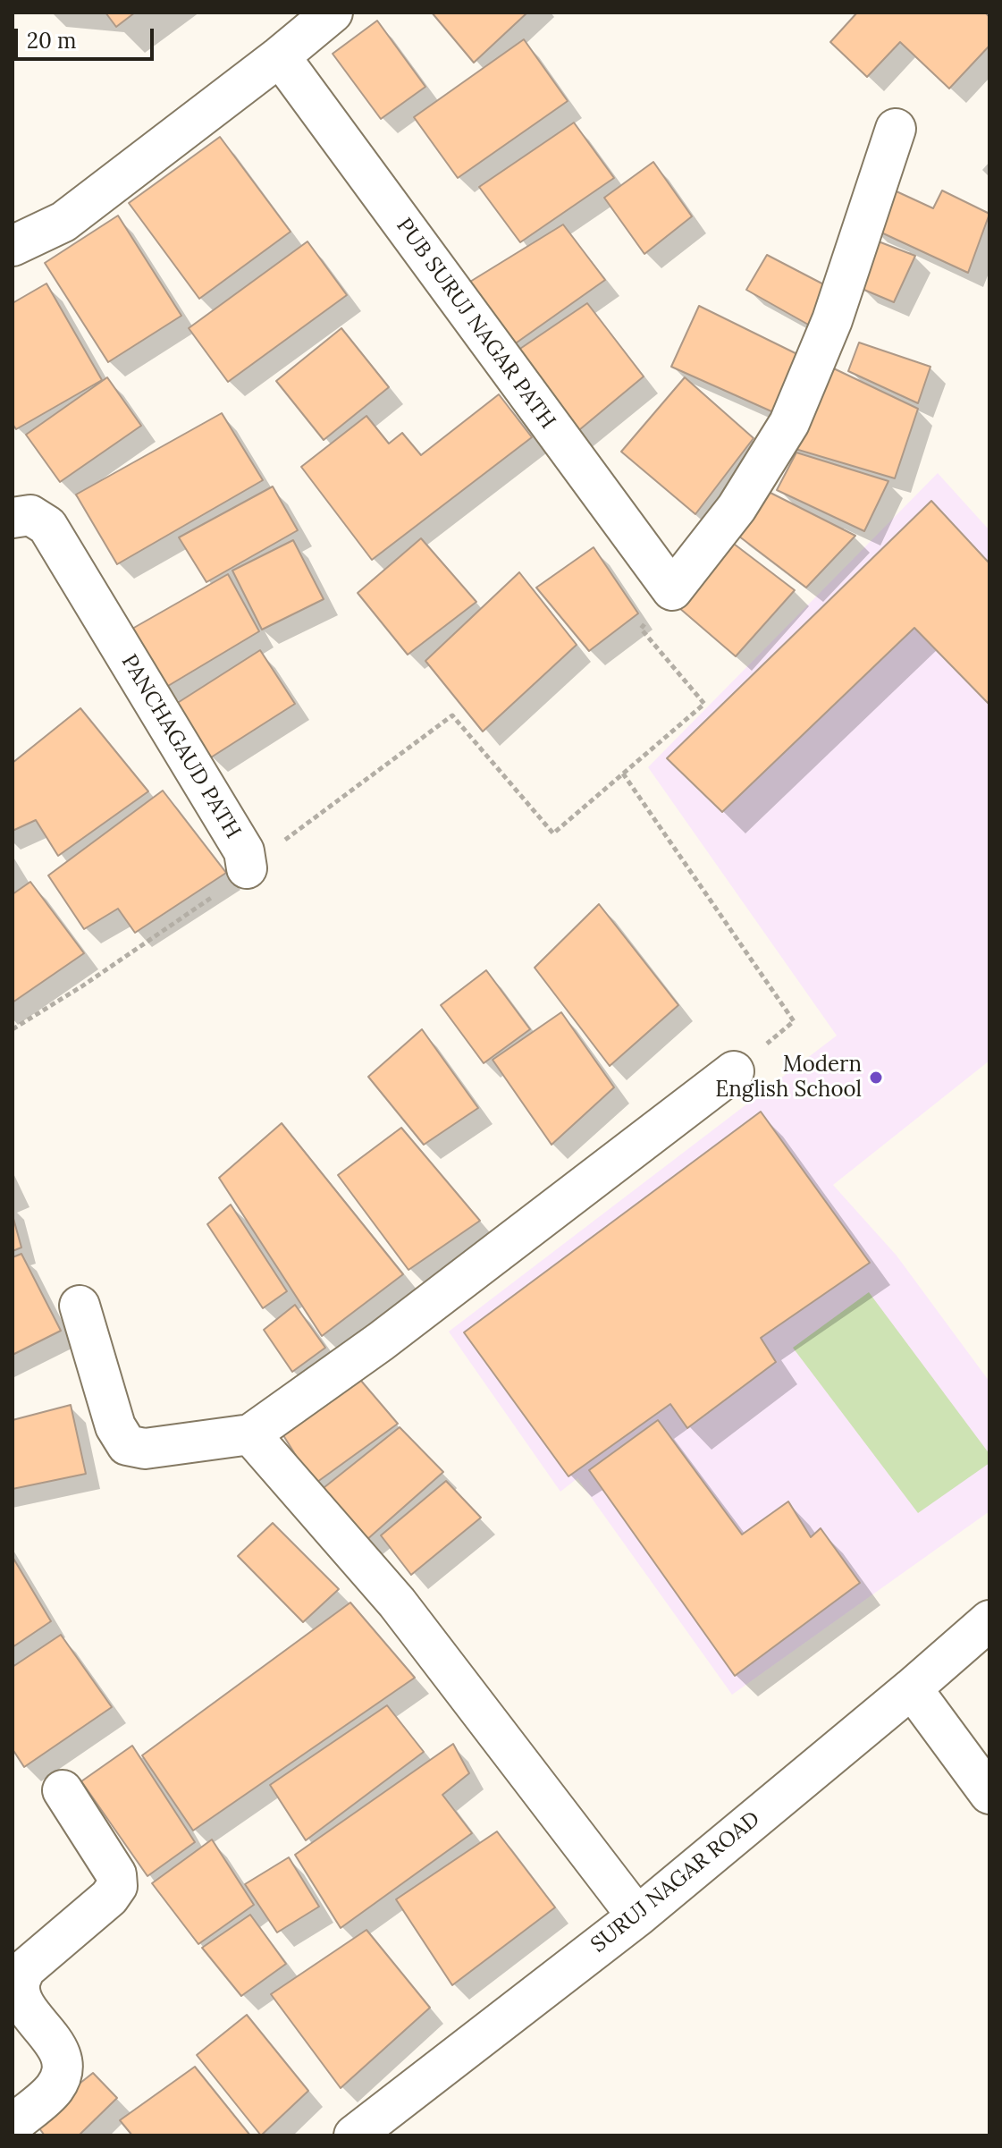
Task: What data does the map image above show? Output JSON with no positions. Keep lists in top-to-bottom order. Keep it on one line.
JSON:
{"streets":{"street":["PUB SURUJ NAGAR PATH","PANCHAGAUD PATH","SURUJ NAGAR ROAD"]},"places":["Modern English School"],"scale_bar":"20 m"}
